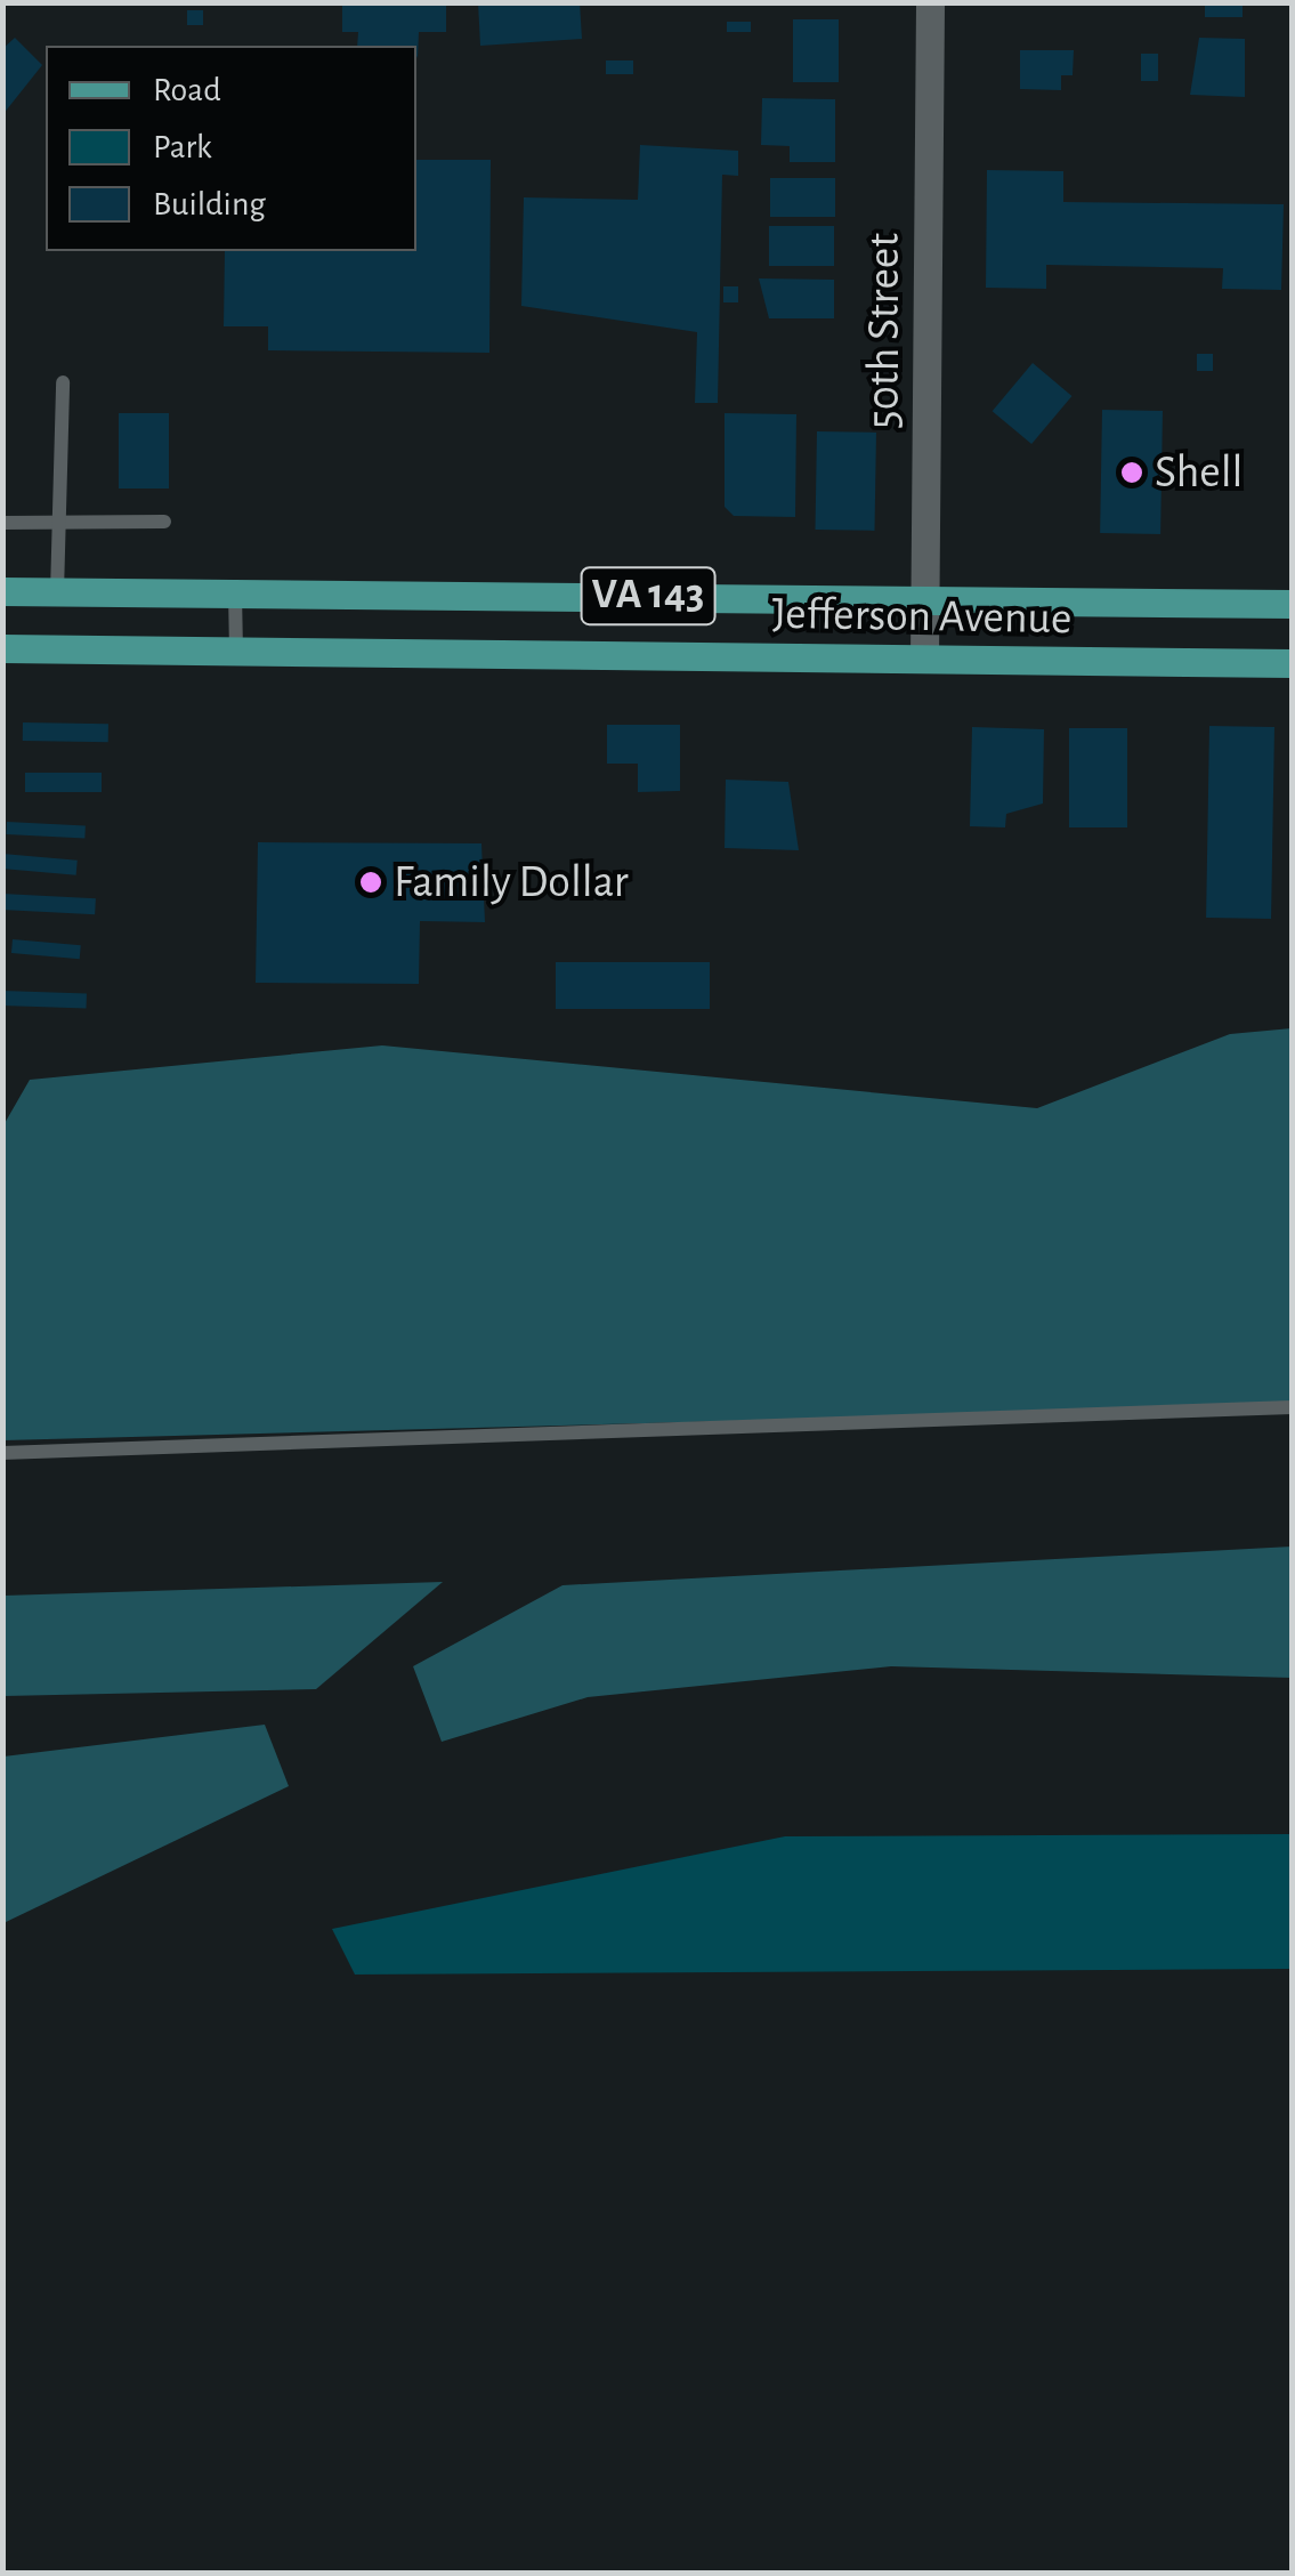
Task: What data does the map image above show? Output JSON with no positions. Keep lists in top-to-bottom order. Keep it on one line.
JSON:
{"streets":{"main road":["VA 143","Jefferson Avenue"],"street":["50th Street"]},"crossings":[["50th Street","Jefferson Avenue"]],"places":["Shell","Family Dollar"],"legend":["Road","Park","Building"]}
